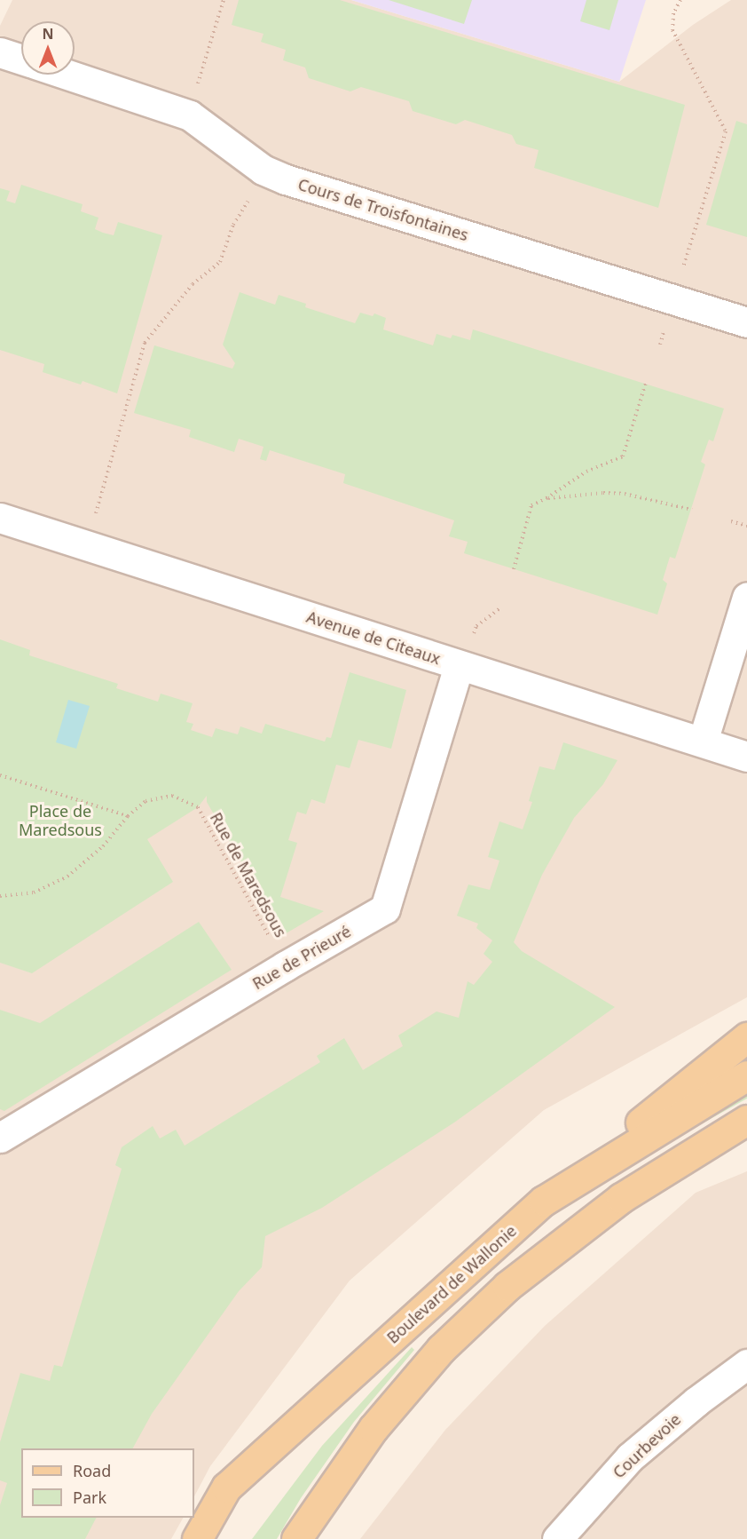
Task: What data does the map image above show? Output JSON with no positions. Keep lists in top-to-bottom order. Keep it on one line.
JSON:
{"streets":{"main road":["Boulevard de Wallonie"],"street":["Cours de Troisfontaines","Avenue de Citeaux","Rue de Prieuré","Courbevoie"],"path":["Rue de Maredsous"]},"crossings":[["Avenue de Citeaux","Rue de Prieuré"],["Rue de Maredsous","Rue de Prieuré"]],"parks":["Place de Maredsous"],"legend":["Road","Park"],"north":"top"}
